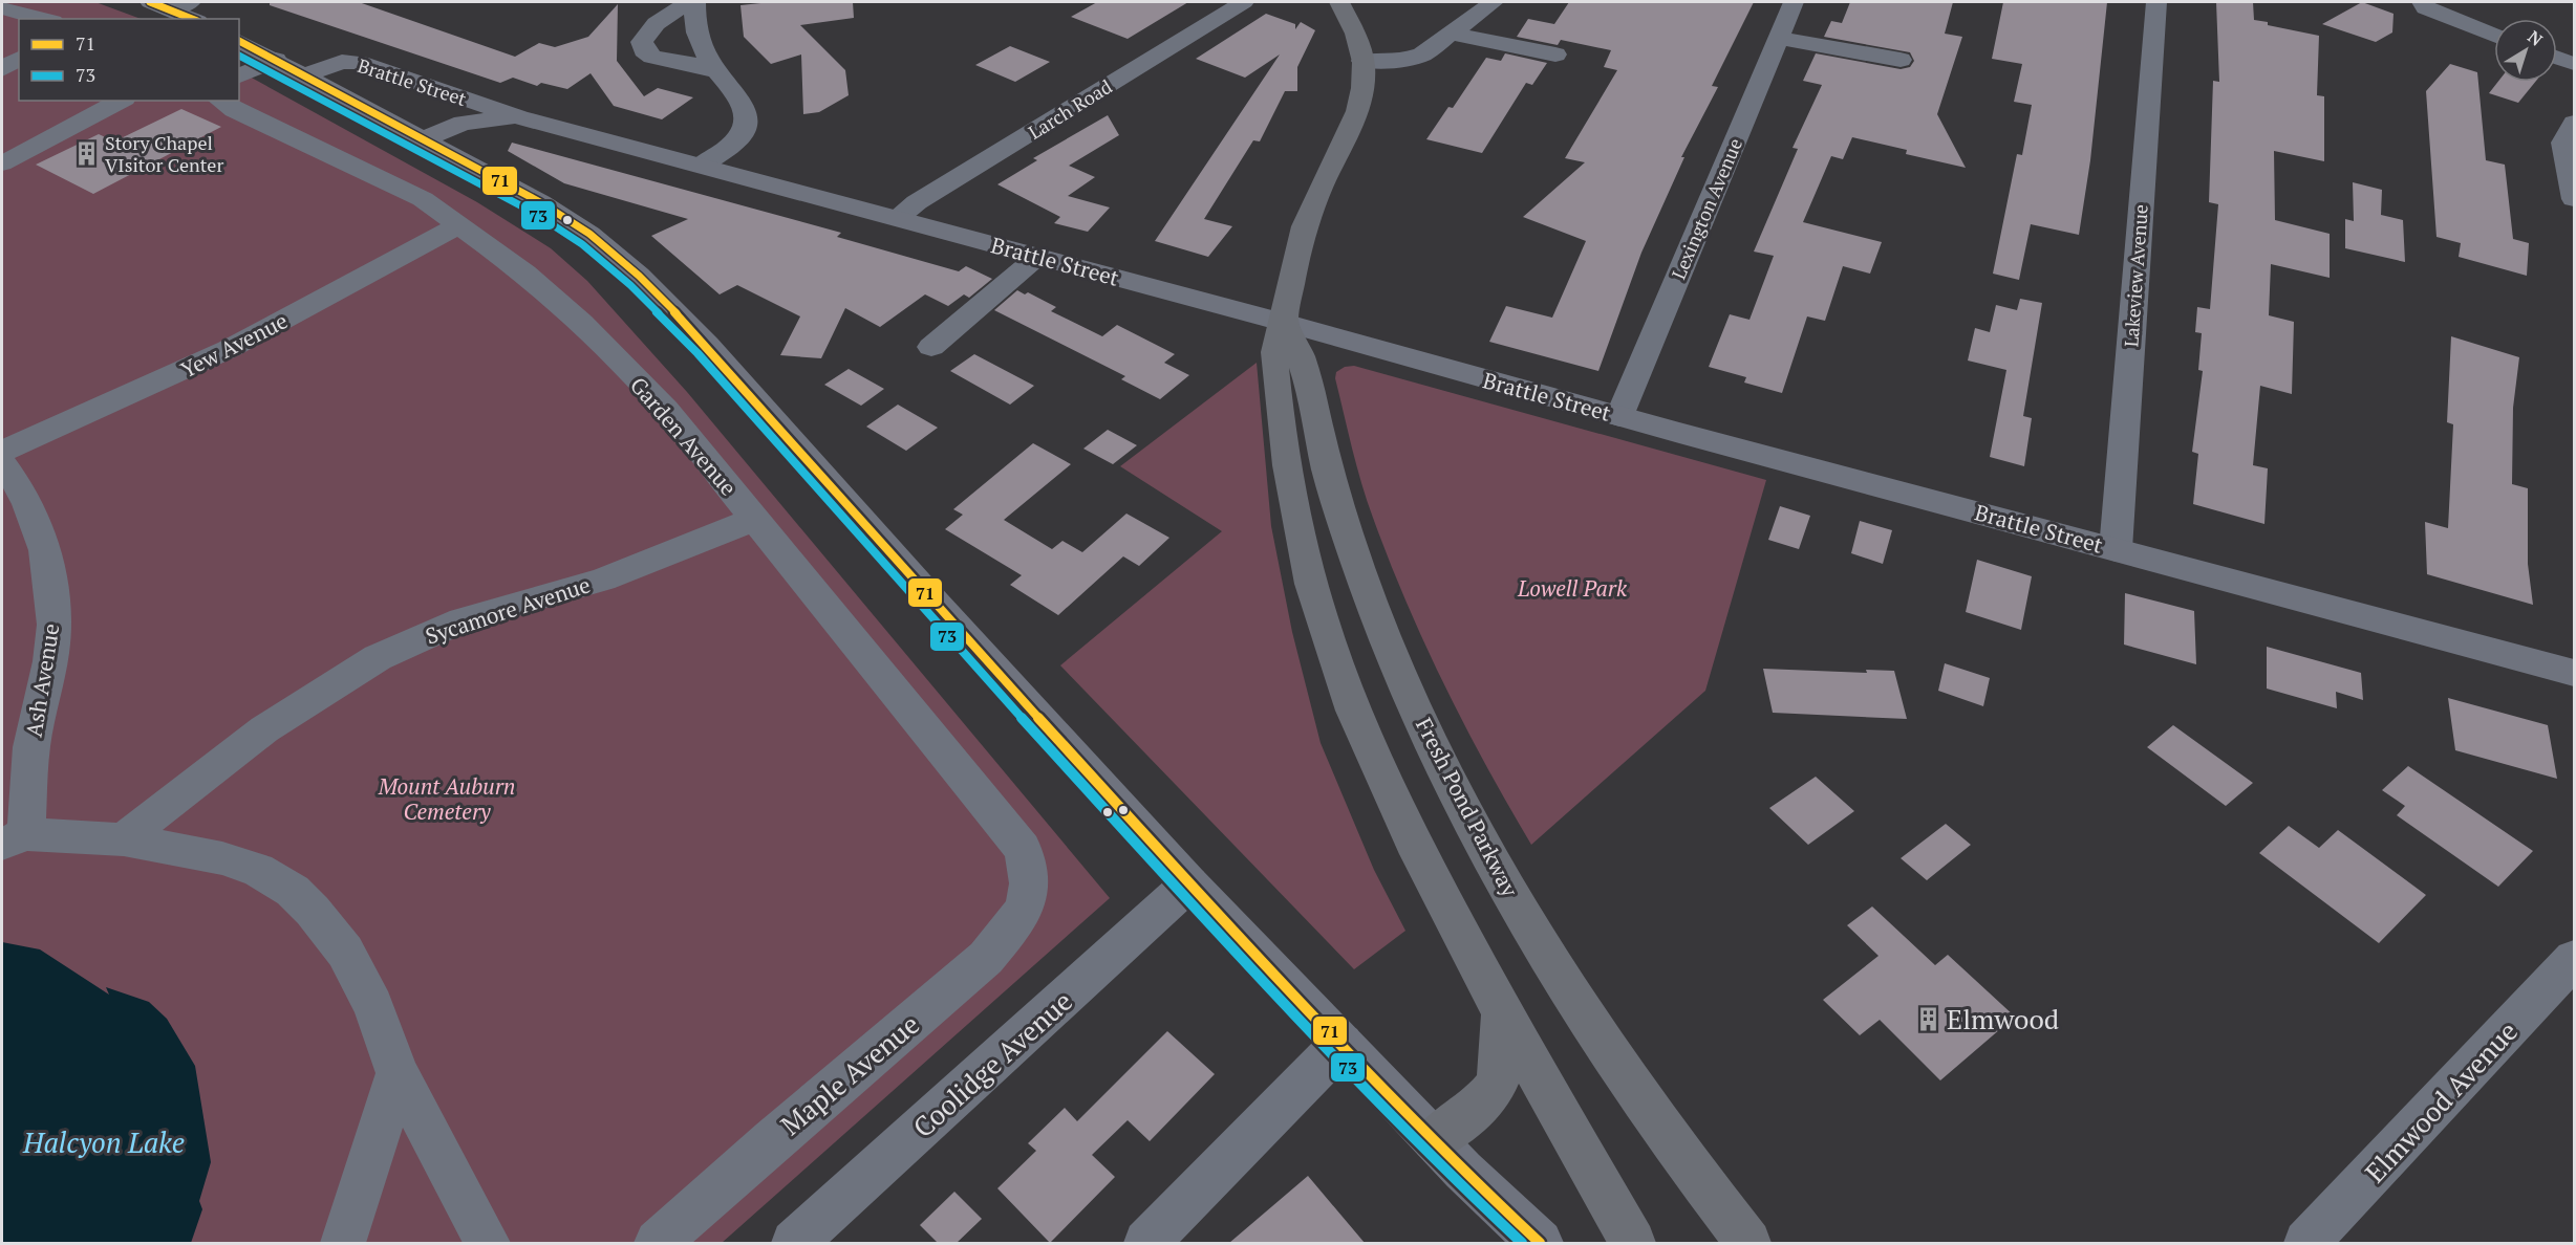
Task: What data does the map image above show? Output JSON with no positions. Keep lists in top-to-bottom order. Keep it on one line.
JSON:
{"streets":{"highway":["Fresh Pond Parkway"],"main road":["Brattle Street"],"street":["Larch Road","Lexington Avenue","Lakeview Avenue","Yew Avenue","Garden Avenue","Sycamore Avenue","Ash Avenue","Coolidge Avenue","Maple Avenue","Elmwood Avenue"]},"crossings":[["Brattle Street","Larch Road"],["Brattle Street","Lexington Avenue"],["Brattle Street","Lakeview Avenue"],["Brattle Street","Fresh Pond Parkway"],["Yew Avenue","Garden Avenue"],["Garden Avenue","Sycamore Avenue"],["Garden Avenue","Maple Avenue"]],"water":["Halcyon Lake"],"parks":["Lowell Park","Mount Auburn Cemetery"],"places":{"building":["Story Chapel VIsitor Center","Elmwood"]},"lines":["transit line 71","transit line 73"],"legend":["71","73"],"north":"top right"}
